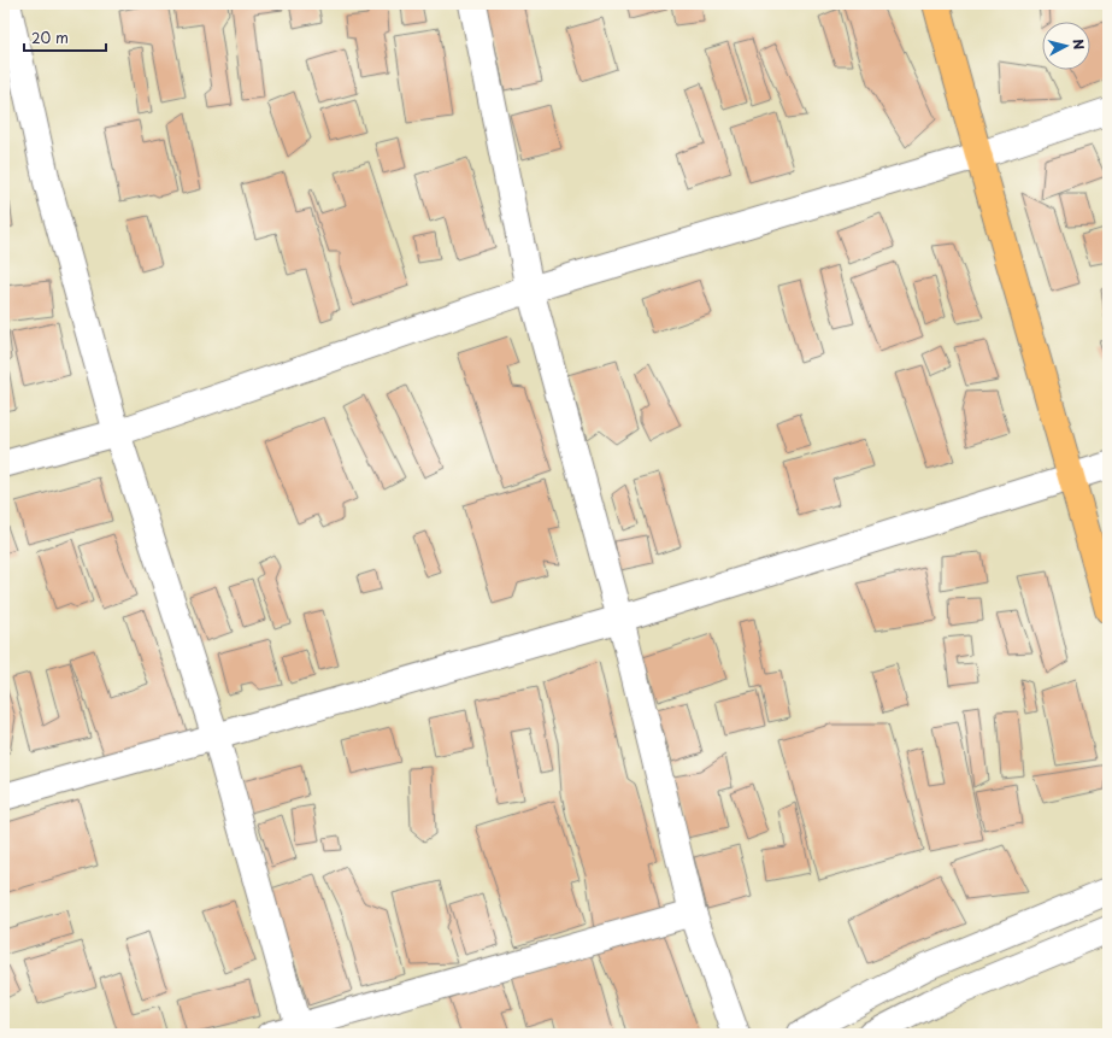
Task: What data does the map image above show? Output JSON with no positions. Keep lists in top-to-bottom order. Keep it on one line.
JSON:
{"scale_bar":"20 m","north":"right"}
